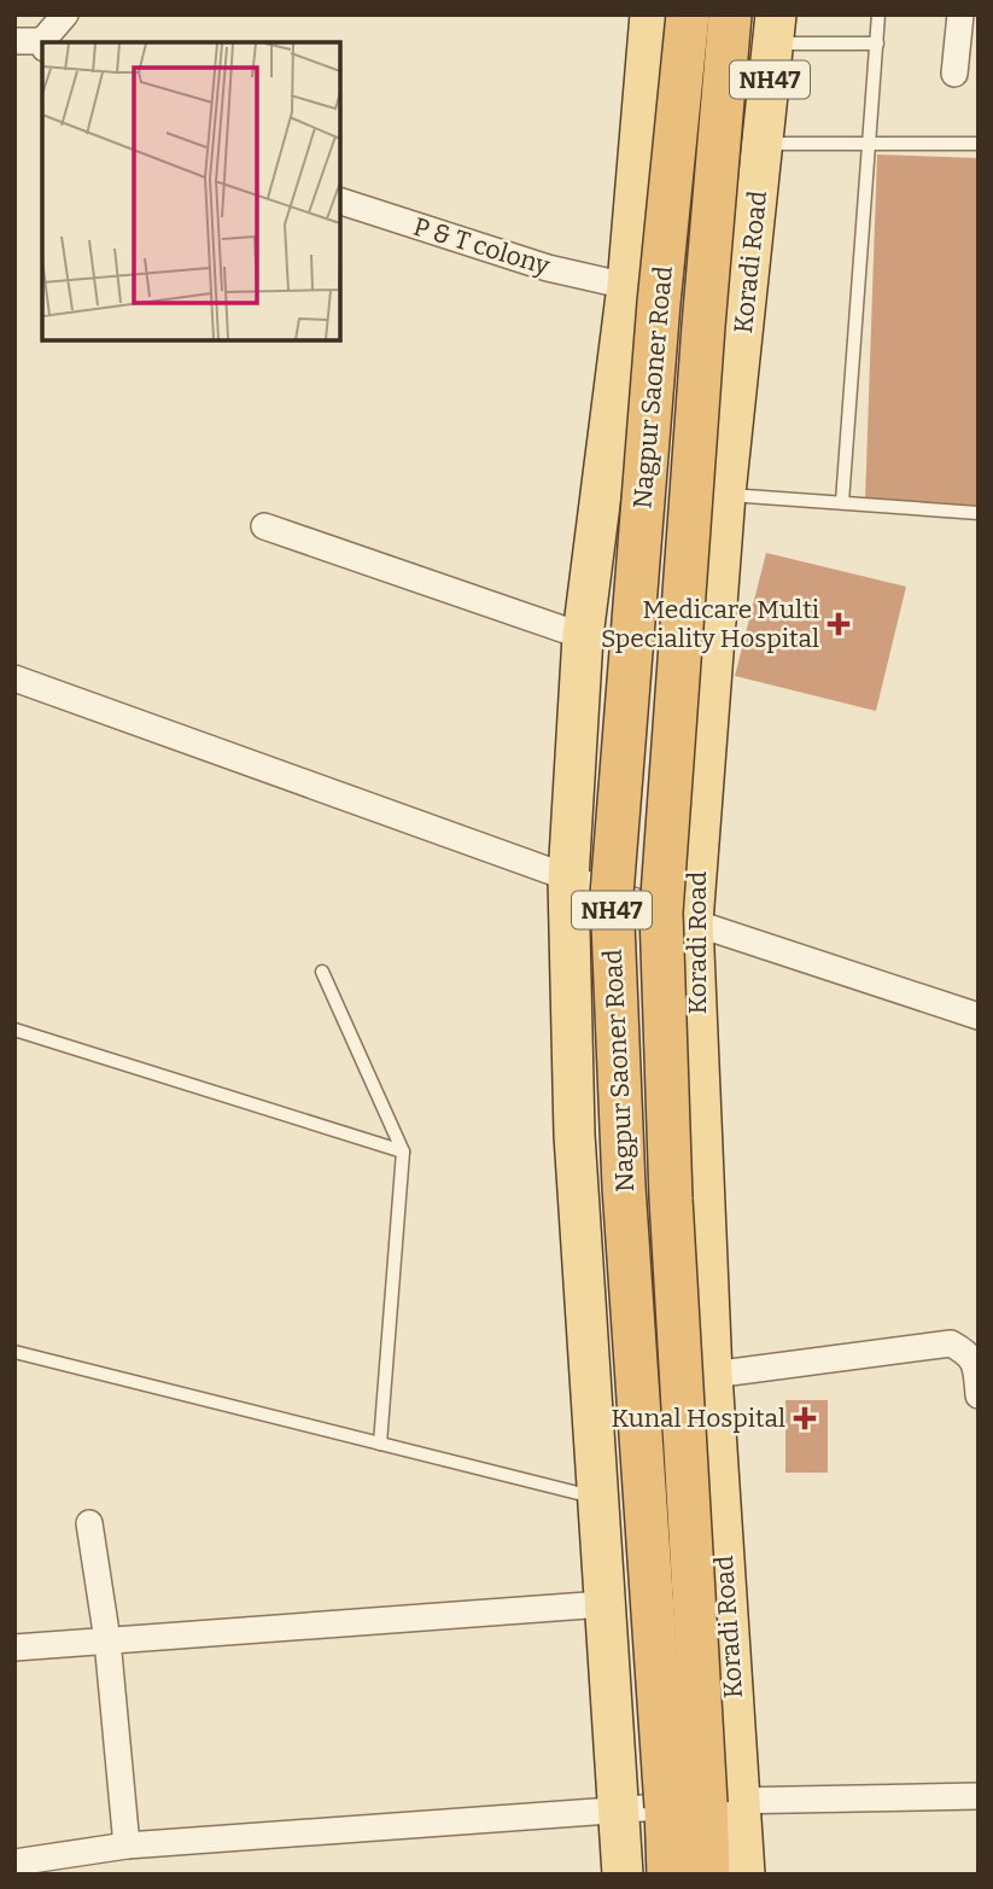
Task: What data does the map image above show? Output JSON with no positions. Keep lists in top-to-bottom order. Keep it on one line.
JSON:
{"streets":{"highway":["NH47","Nagpur Saoner Road"],"main road":["Koradi Road"],"street":["P & T colony"]},"crossings":[["Koradi Road","Nagpur Saoner Road"]],"places":{"health":["Medicare Multi Speciality Hospital","Kunal Hospital"]}}
